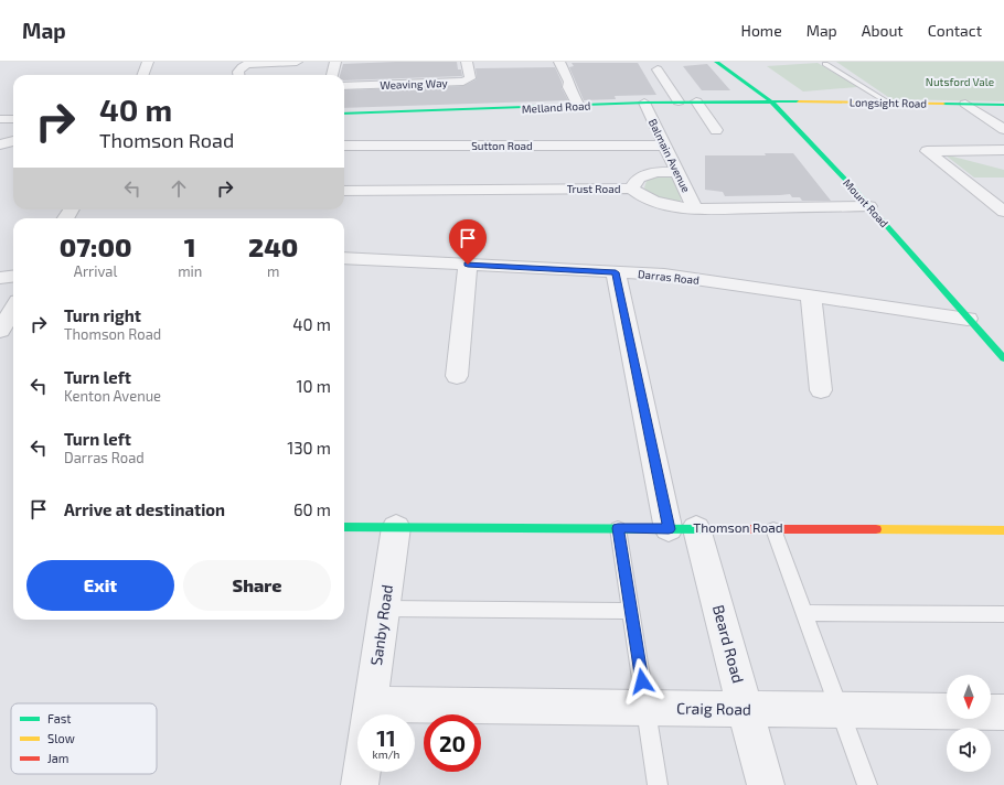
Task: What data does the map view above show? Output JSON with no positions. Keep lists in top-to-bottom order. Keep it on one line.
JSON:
{"streets":{"street":["Weaving Way","Longsight Road","Melland Road","Sutton Road","Balmain Avenue","Trust Road","Mount Road","Darras Road","Thomson Road","Sanby Road","Beard Road","Craig Road"]},"crossings":[["Longsight Road","Melland Road"],["Longsight Road","Mount Road"],["Melland Road","Balmain Avenue"],["Melland Road","Mount Road"],["Sutton Road","Balmain Avenue"],["Balmain Avenue","Trust Road"],["Trust Road","Mount Road"],["Mount Road","Darras Road"],["Darras Road","Beard Road"],["Thomson Road","Sanby Road"],["Thomson Road","Beard Road"],["Beard Road","Craig Road"]],"parks":["Nutsford Vale"],"legend":["Fast","Slow","Jam"],"north":"bottom","page":{"header":"Map","nav":["Home","Map","About","Contact"],"turn":["40 m","Thomson Road"],"eta":["07:00","Arrival","1","min","240","m"],"list":[{"name":"Turn right","note":"Thomson Road","value":"40 m"},{"name":"Turn left","note":"Kenton Avenue","value":"10 m"},{"name":"Turn left","note":"Darras Road","value":"130 m"},{"name":"Arrive at destination","value":"60 m"}],"buttons":["Exit","Share"],"speed":"11 km/h","limit":"20"}}
